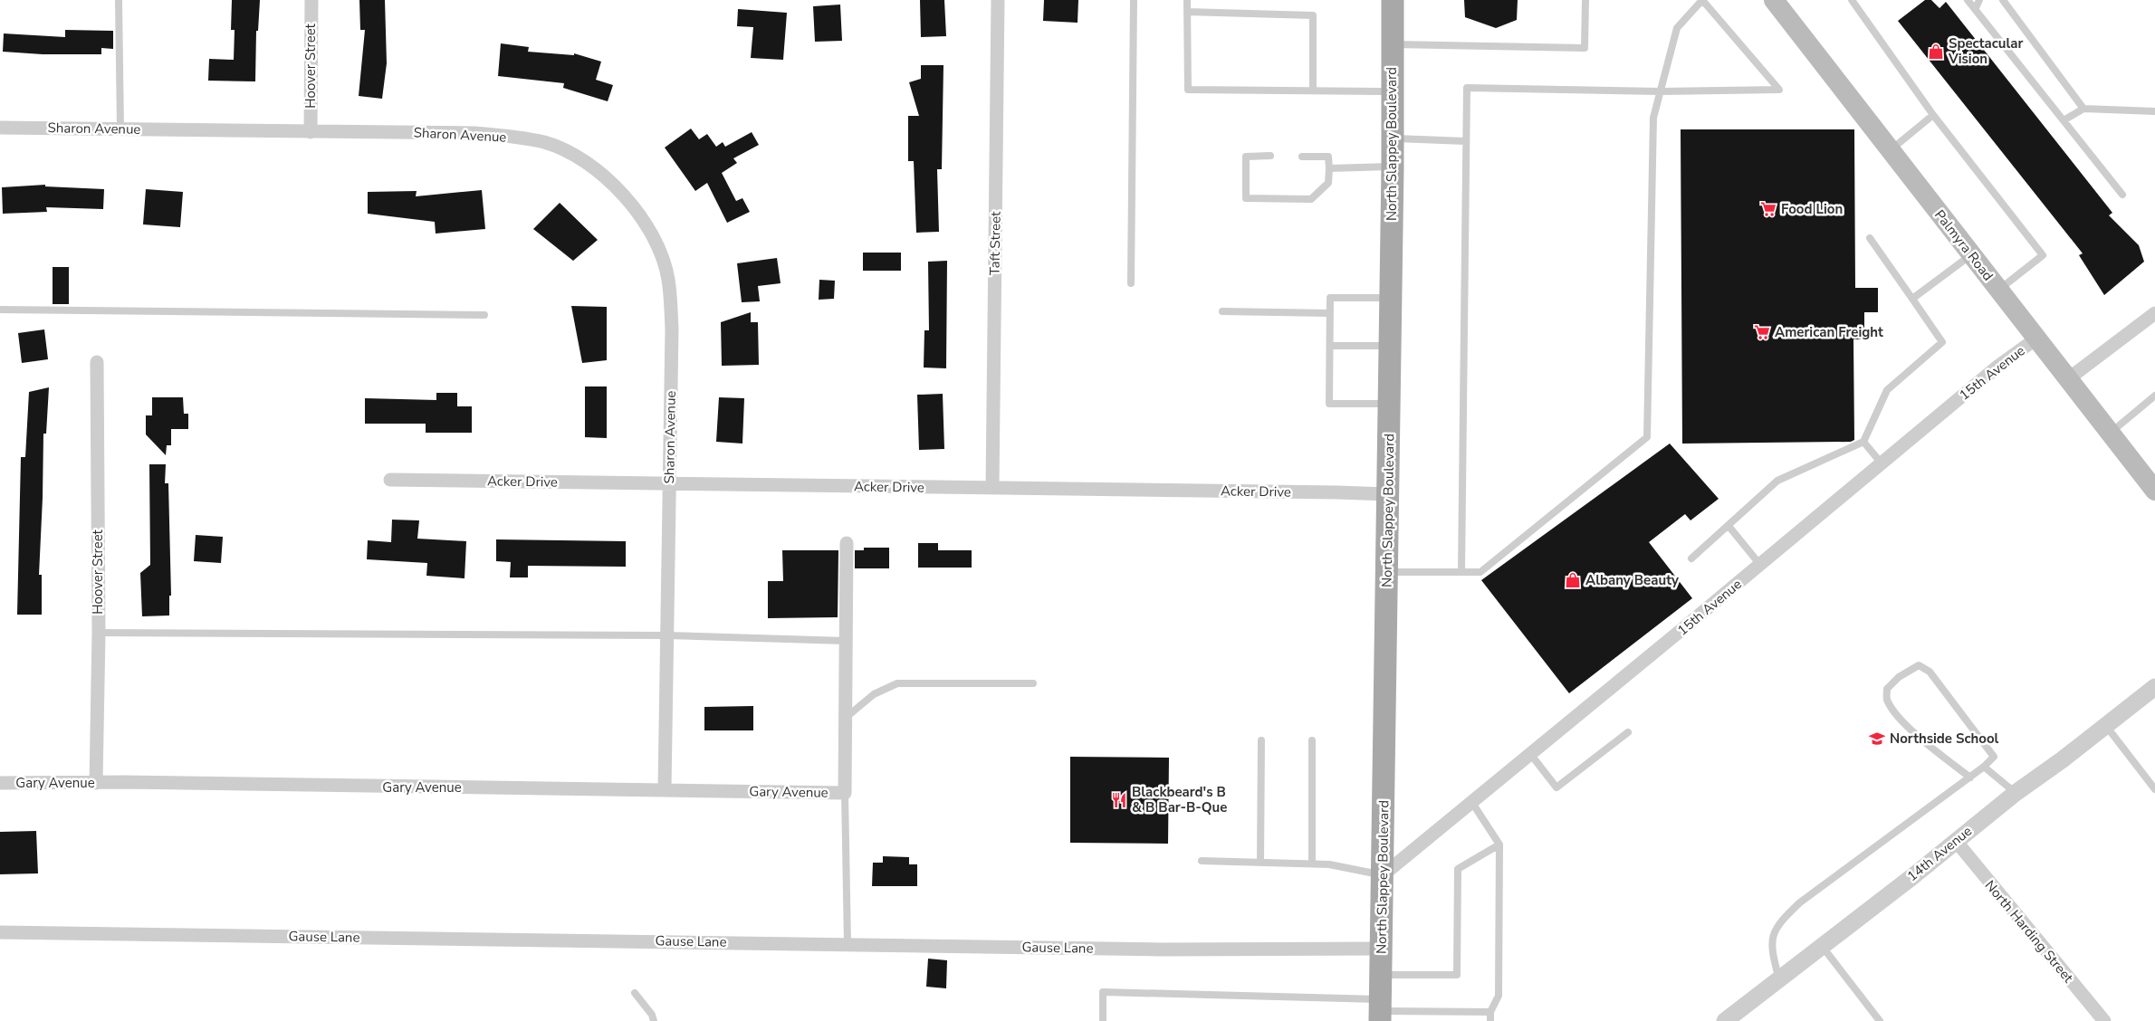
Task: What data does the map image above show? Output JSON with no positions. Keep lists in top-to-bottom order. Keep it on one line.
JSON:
{"streets":{"main road":["North Slappey Boulevard","Palmyra Road"],"street":["Hoover Street","Sharon Avenue","Taft Street","15th Avenue","Acker Drive","Gary Avenue","14th Avenue","North Harding Street","Gause Lane"]},"crossings":[["Hoover Street","Sharon Avenue"],["Hoover Street","Gary Avenue"],["Sharon Avenue","Acker Drive"],["Sharon Avenue","Gary Avenue"],["North Slappey Boulevard","15th Avenue"],["North Slappey Boulevard","Acker Drive"],["North Slappey Boulevard","Gause Lane"],["Taft Street","Acker Drive"],["Palmyra Road","15th Avenue"],["14th Avenue","North Harding Street"]],"places":{"shop":["Spectacular Vision","Albany Beauty"],"supermarket":["Food Lion","American Freight"],"school or university":["Northside School"],"restaurant":["Blackbeard's B & B Bar-B-Que"]}}
